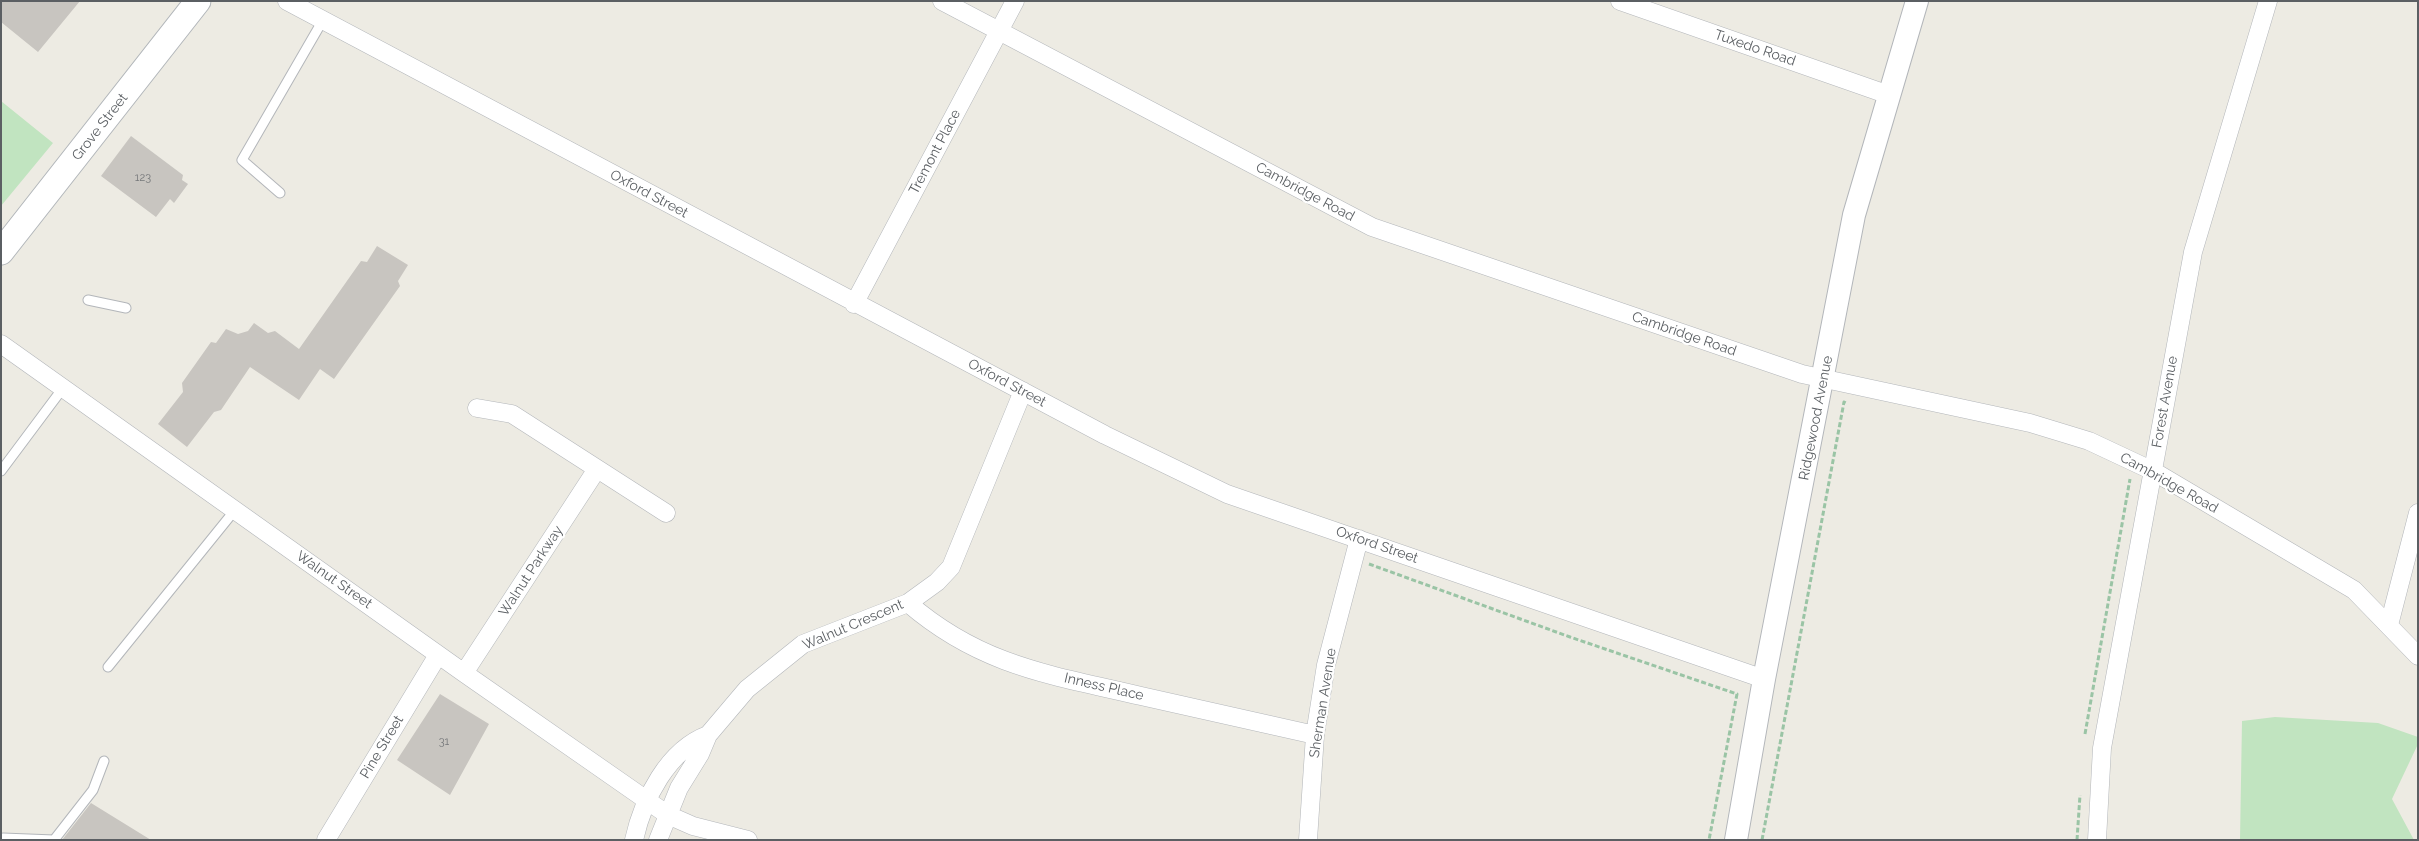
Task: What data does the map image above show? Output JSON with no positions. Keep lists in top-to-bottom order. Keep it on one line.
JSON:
{"streets":{"main road":["Grove Street"],"street":["Tuxedo Road","Tremont Place","Cambridge Road","Oxford Street","Forest Avenue","Ridgewood Avenue","Walnut Parkway","Walnut Street","Walnut Crescent","Inness Place","Sherman Avenue","Pine Street"]},"crossings":[["Tuxedo Road","Ridgewood Avenue"],["Tremont Place","Cambridge Road"],["Tremont Place","Oxford Street"],["Cambridge Road","Forest Avenue"],["Cambridge Road","Ridgewood Avenue"],["Oxford Street","Ridgewood Avenue"],["Oxford Street","Walnut Crescent"],["Oxford Street","Sherman Avenue"],["Walnut Parkway","Walnut Street"],["Walnut Street","Walnut Crescent"],["Walnut Street","Pine Street"],["Walnut Crescent","Inness Place"],["Inness Place","Sherman Avenue"]],"house_numbers":["123","31"]}
